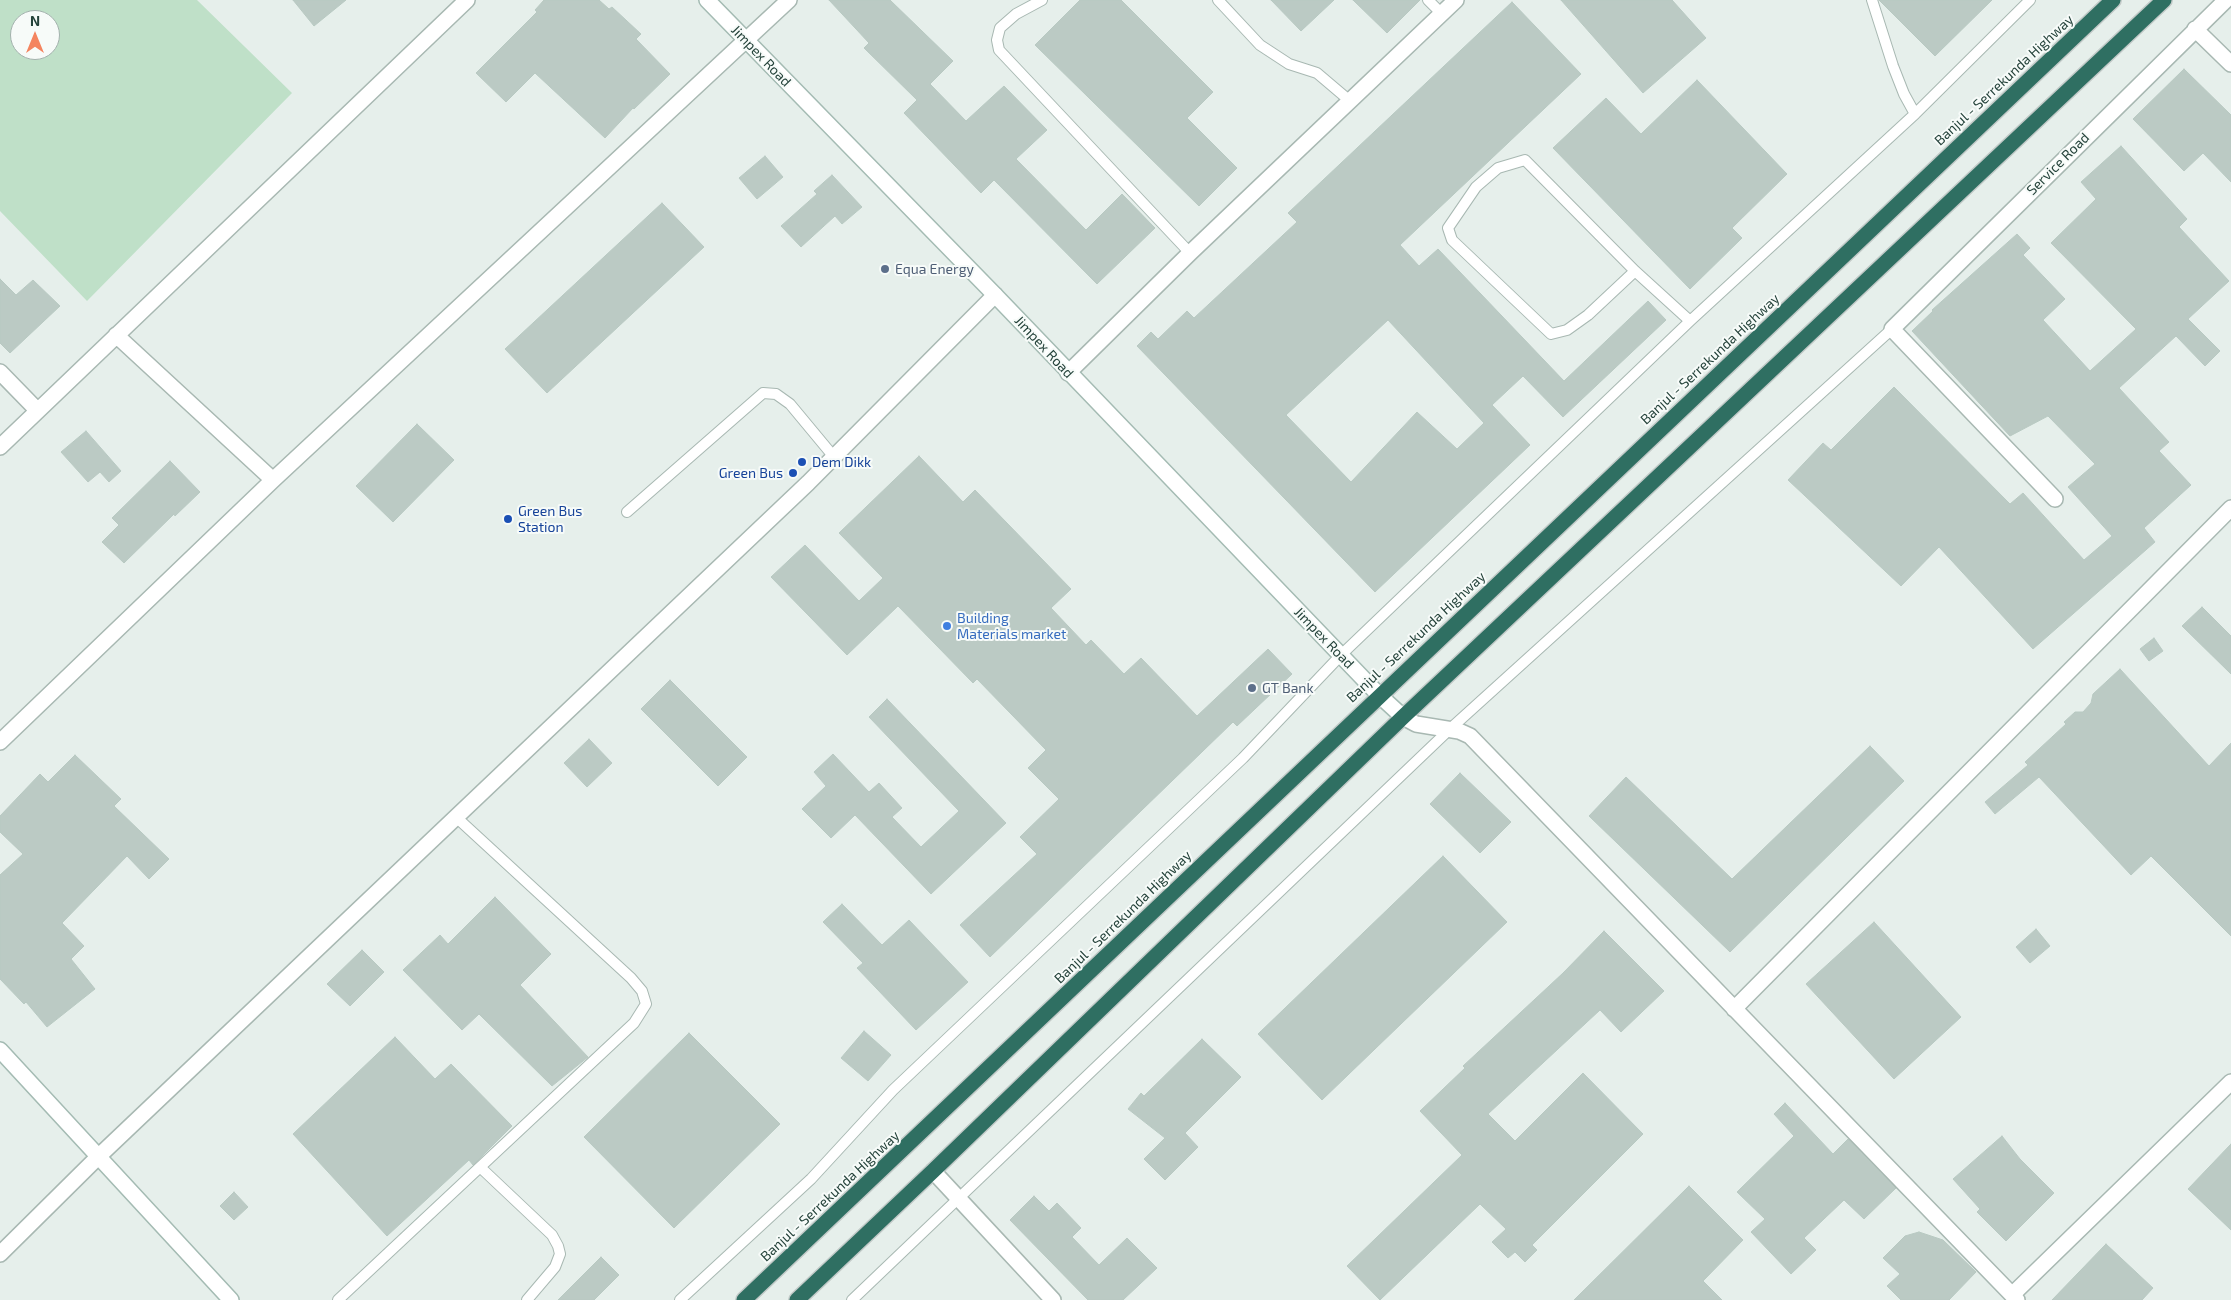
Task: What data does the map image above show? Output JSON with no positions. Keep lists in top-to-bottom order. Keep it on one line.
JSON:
{"streets":{"highway":["Banjul - Serrekunda Highway"],"street":["Jimpex Road","Service Road"]},"crossings":[["Jimpex Road","Banjul - Serrekunda Highway"]],"places":["Equa Energy","Dem Dikk","Green Bus","Green Bus Station","Building Materials market","GT Bank"],"north":"top"}
